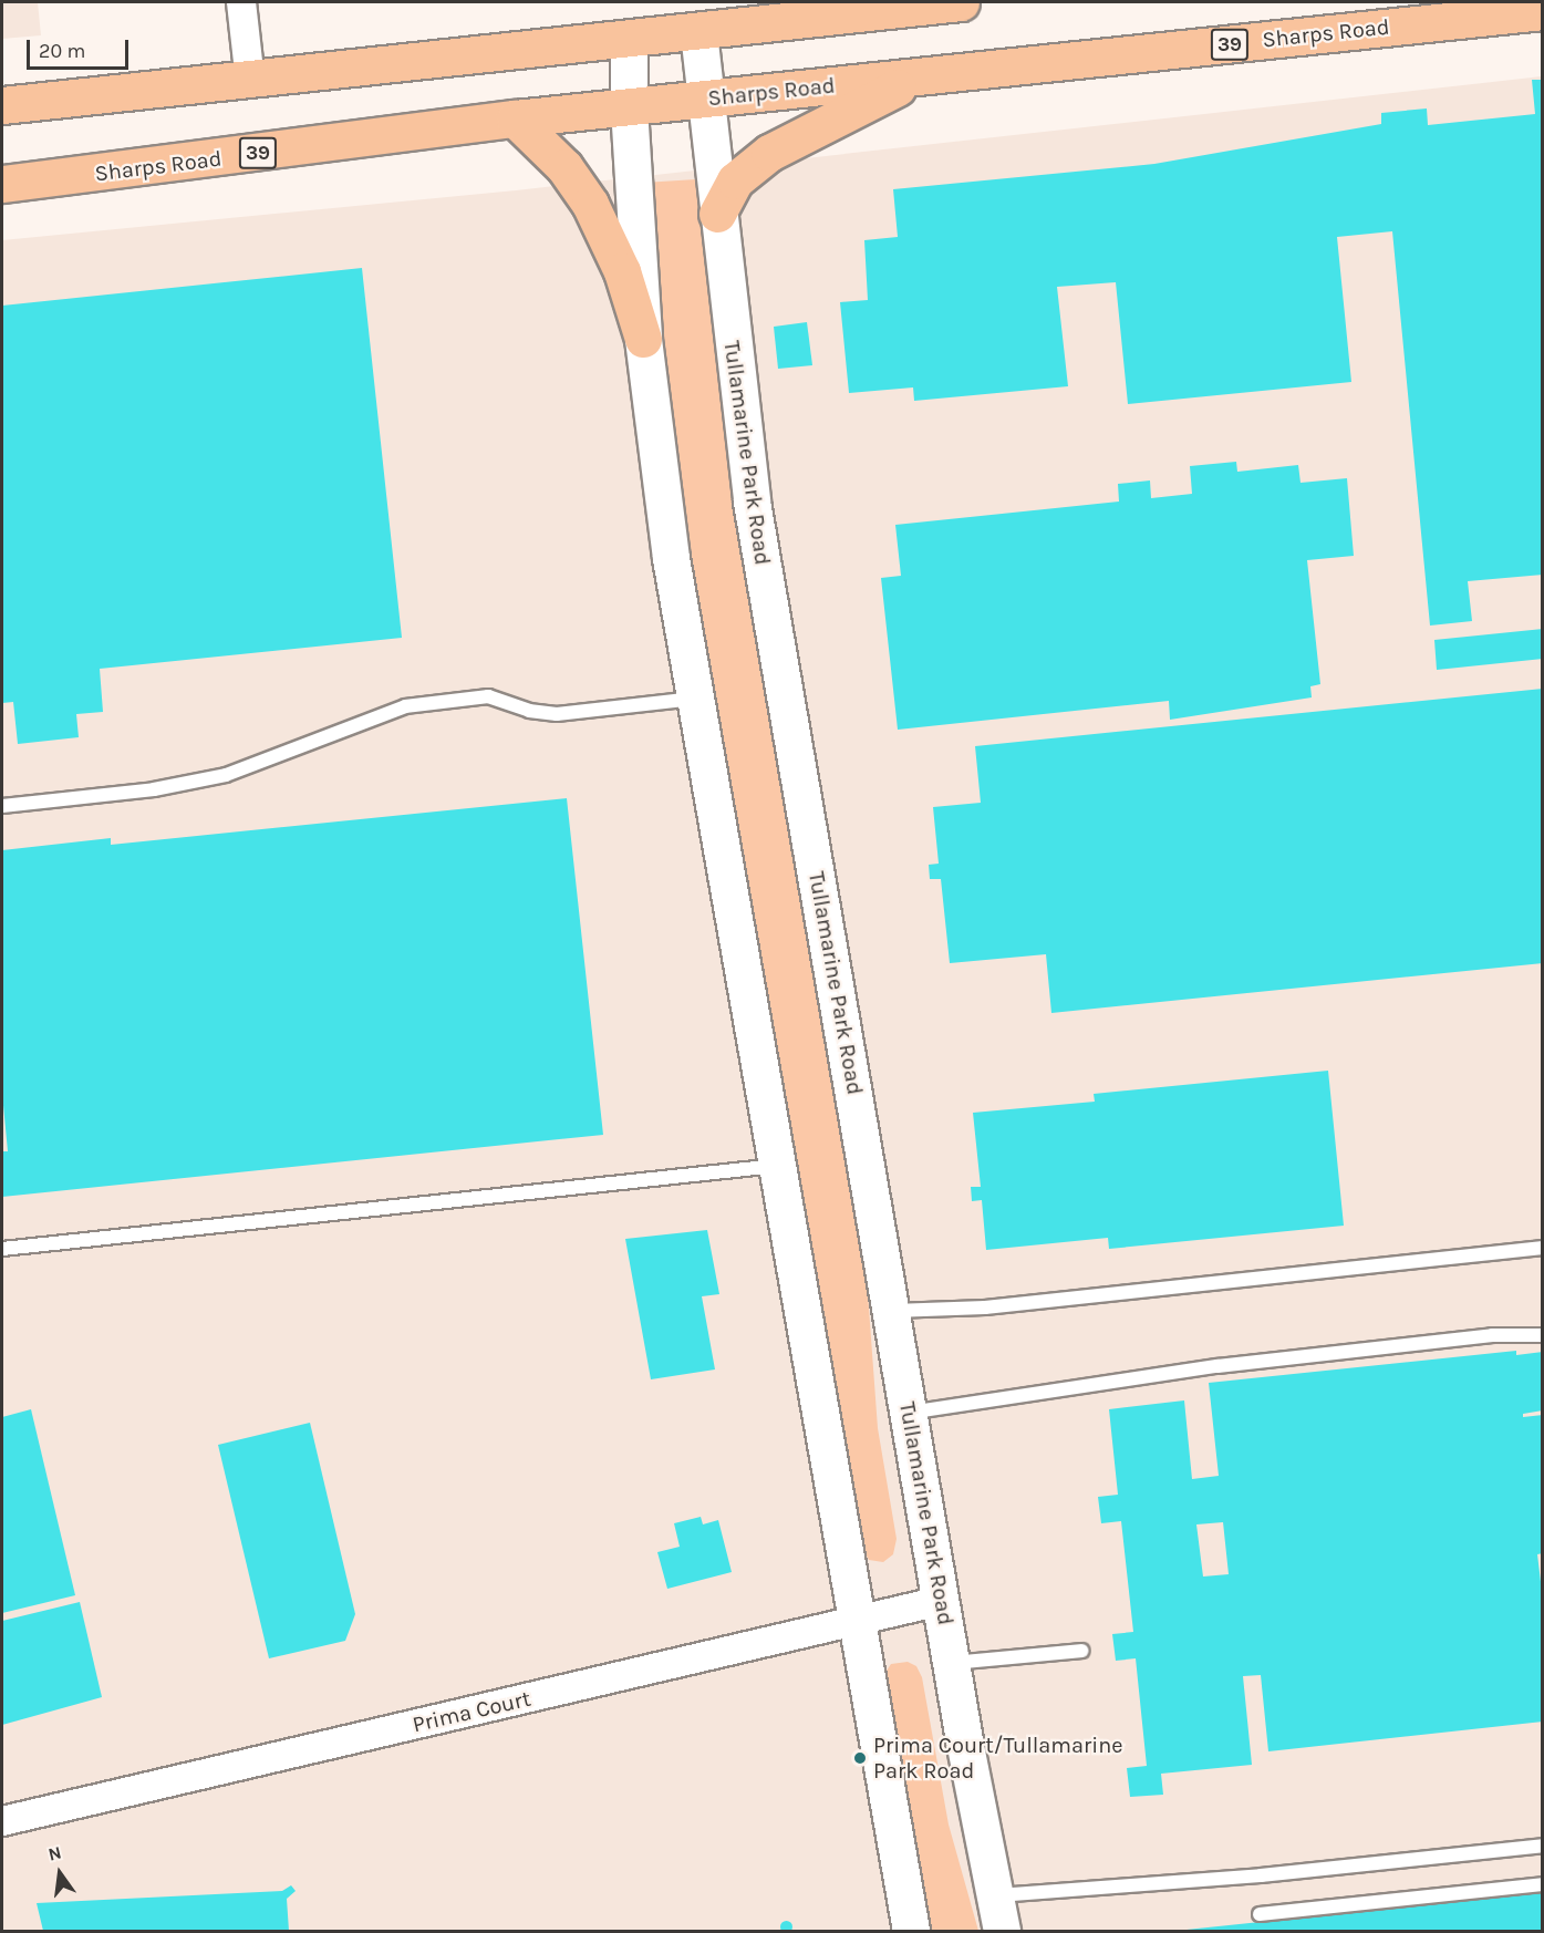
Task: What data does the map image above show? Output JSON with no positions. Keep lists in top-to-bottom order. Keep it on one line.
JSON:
{"streets":{"main road":["Sharps Road","39"],"street":["Tullamarine Park Road","Prima Court"]},"crossings":[["Sharps Road","Tullamarine Park Road"],["Tullamarine Park Road","Prima Court"]],"places":["Prima Court/Tullamarine Park Road"],"scale_bar":"20 m","north":"top"}
